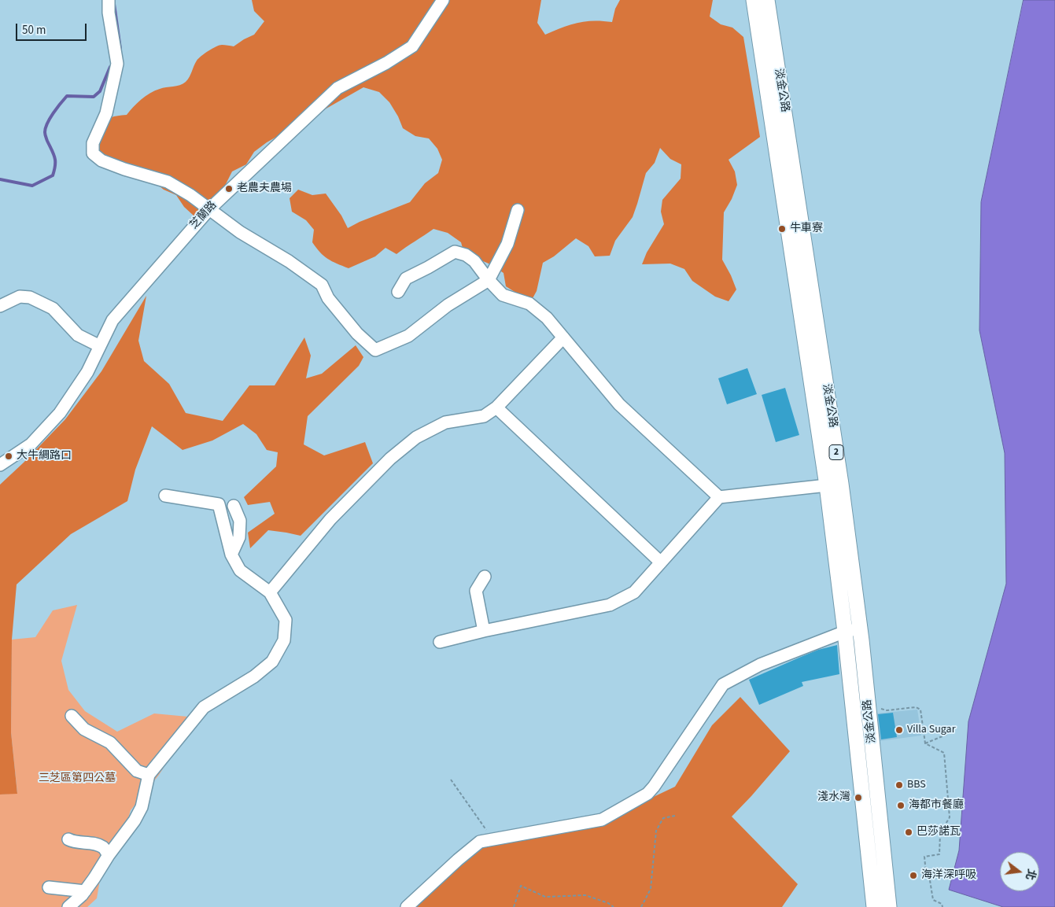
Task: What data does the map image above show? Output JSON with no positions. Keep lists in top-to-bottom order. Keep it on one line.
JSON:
{"streets":{"main road":["淡金公路","2"],"street":["芝蘭路"]},"parks":["三芝區第四公墓"],"places":["老農夫農場","牛車寮","大牛綢路口","Villa Sugar","BBS","淺水灣","海都市餐廳","巴莎諾瓦","海洋深呼吸"],"scale_bar":"50 m","north":"right"}
